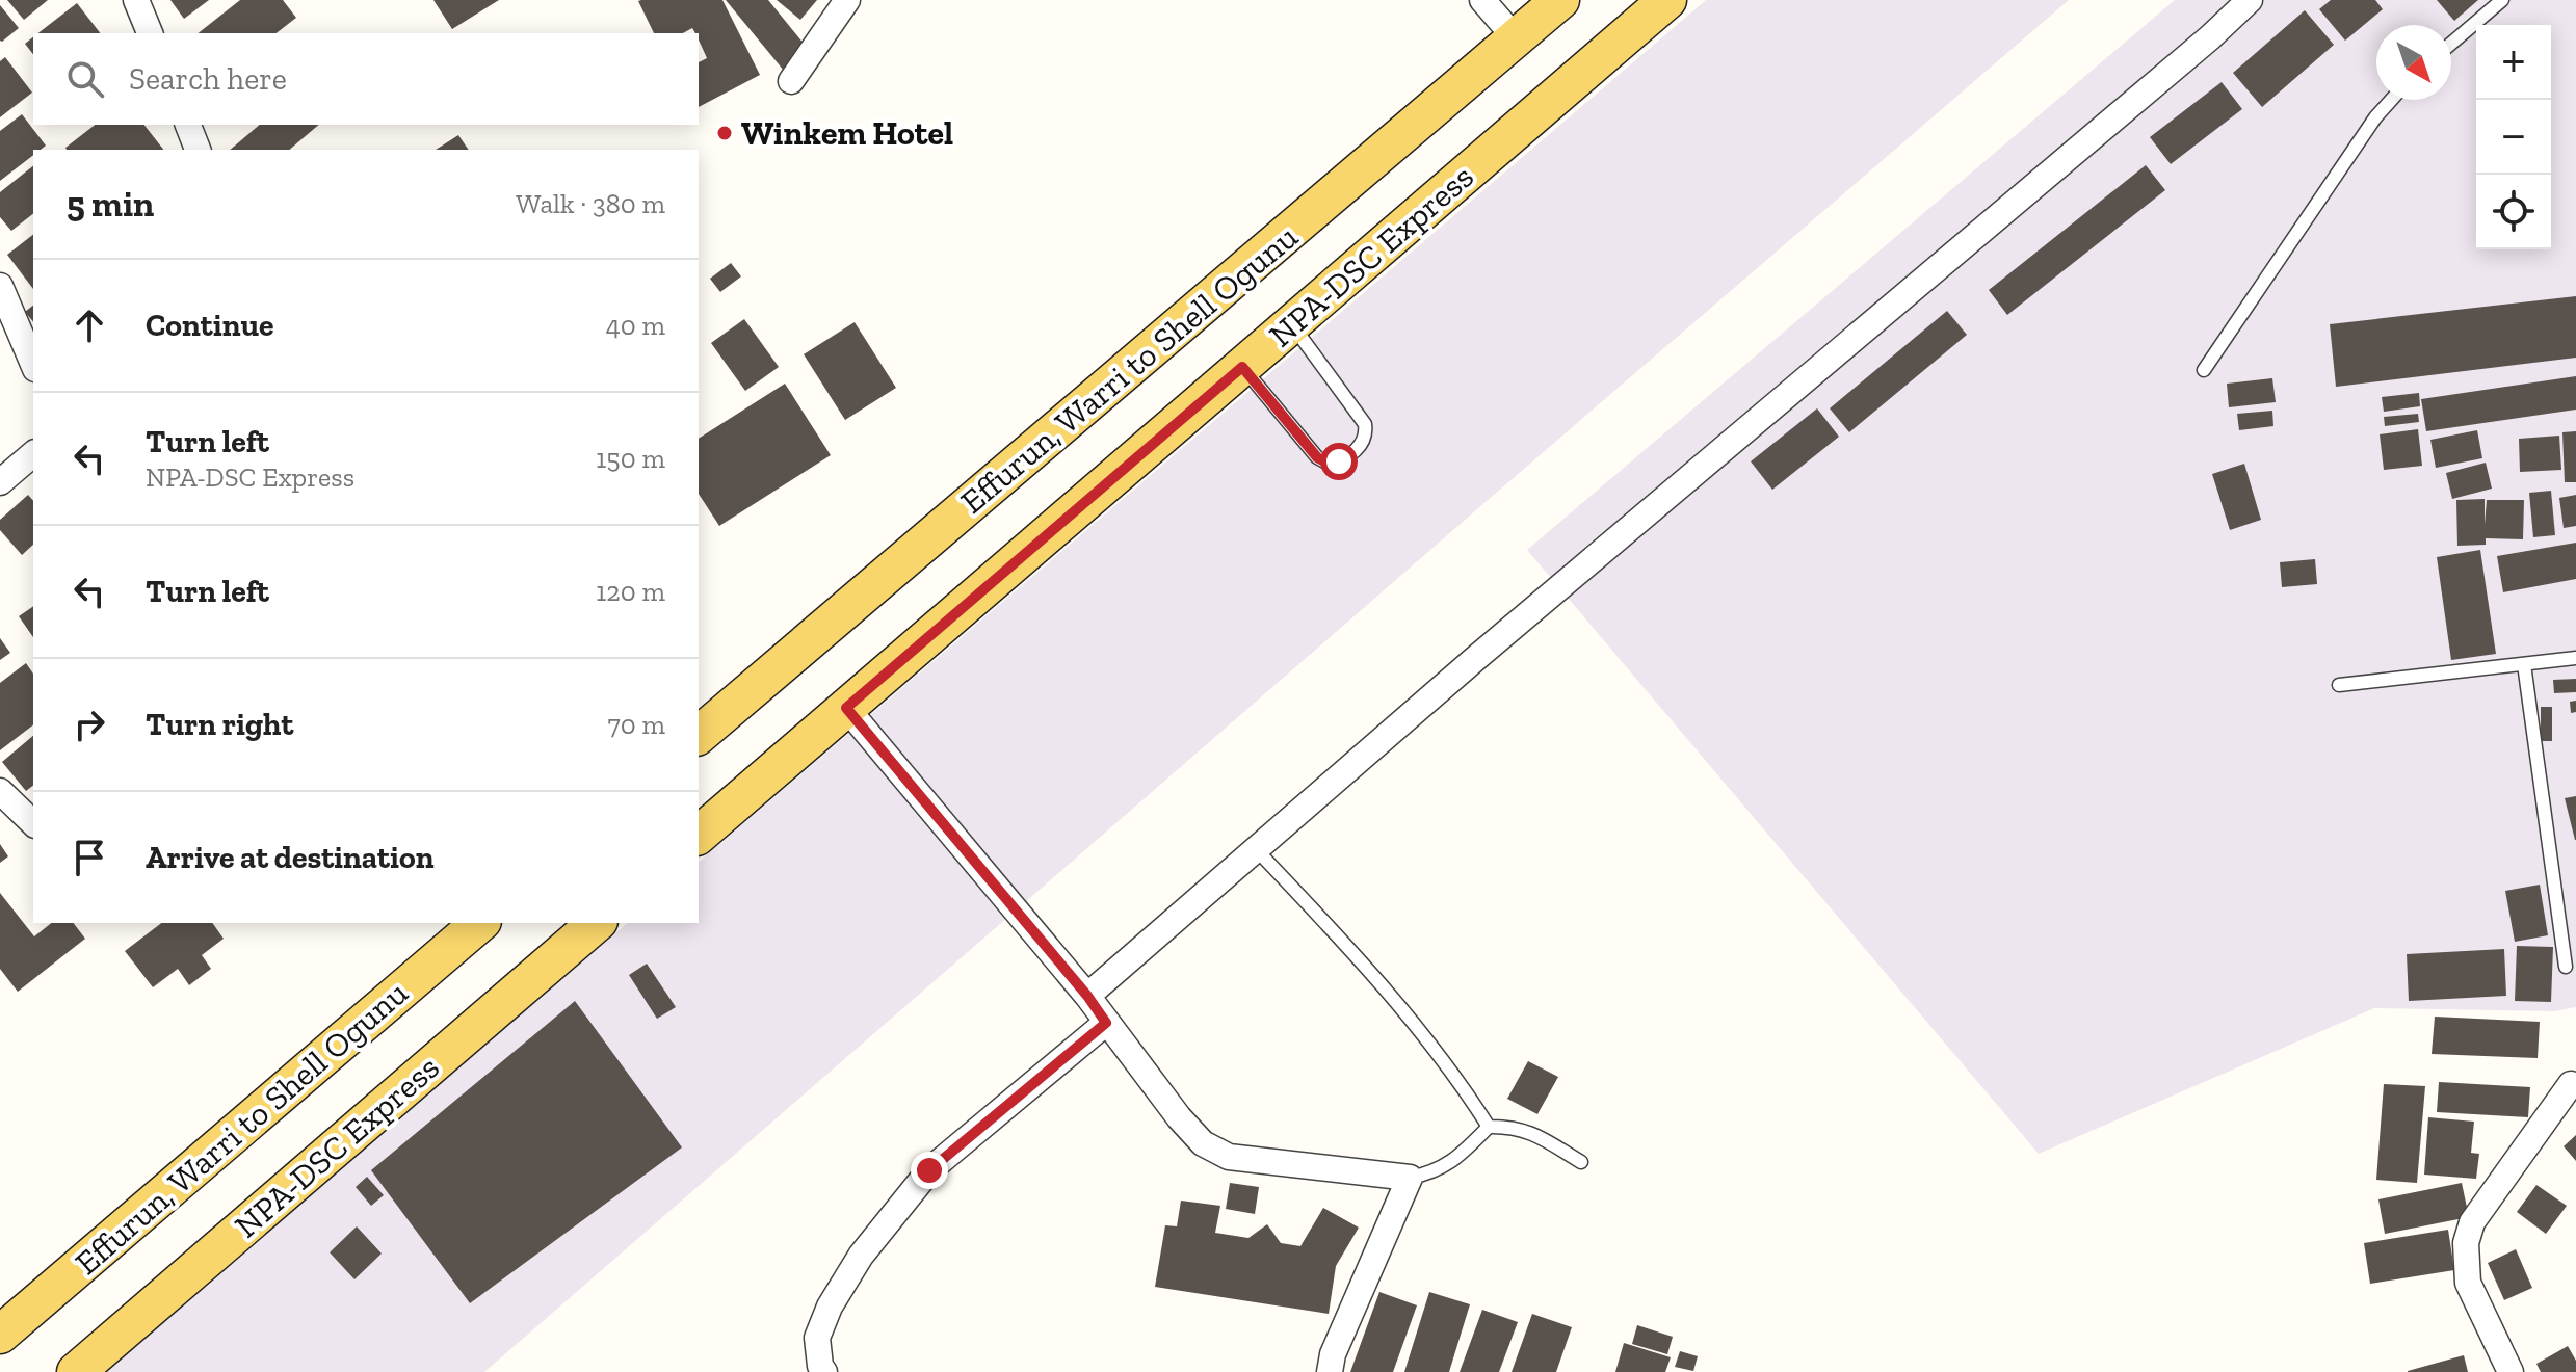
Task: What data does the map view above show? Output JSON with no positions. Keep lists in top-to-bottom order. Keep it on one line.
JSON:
{"streets":{"main road":["NPA-DSC Express","Effurun, Warri to Shell Ogunu"]},"places":["Winkem Hotel"],"north":"bottom right","page":{"map_buttons":["+","−"],"search":"Search here","heading":["5 min","Walk · 380 m"],"list":[["Continue","40 m"],["Turn left","NPA-DSC Express","150 m"],["Turn left","120 m"],["Turn right","70 m"],"Arrive at destination"]}}
